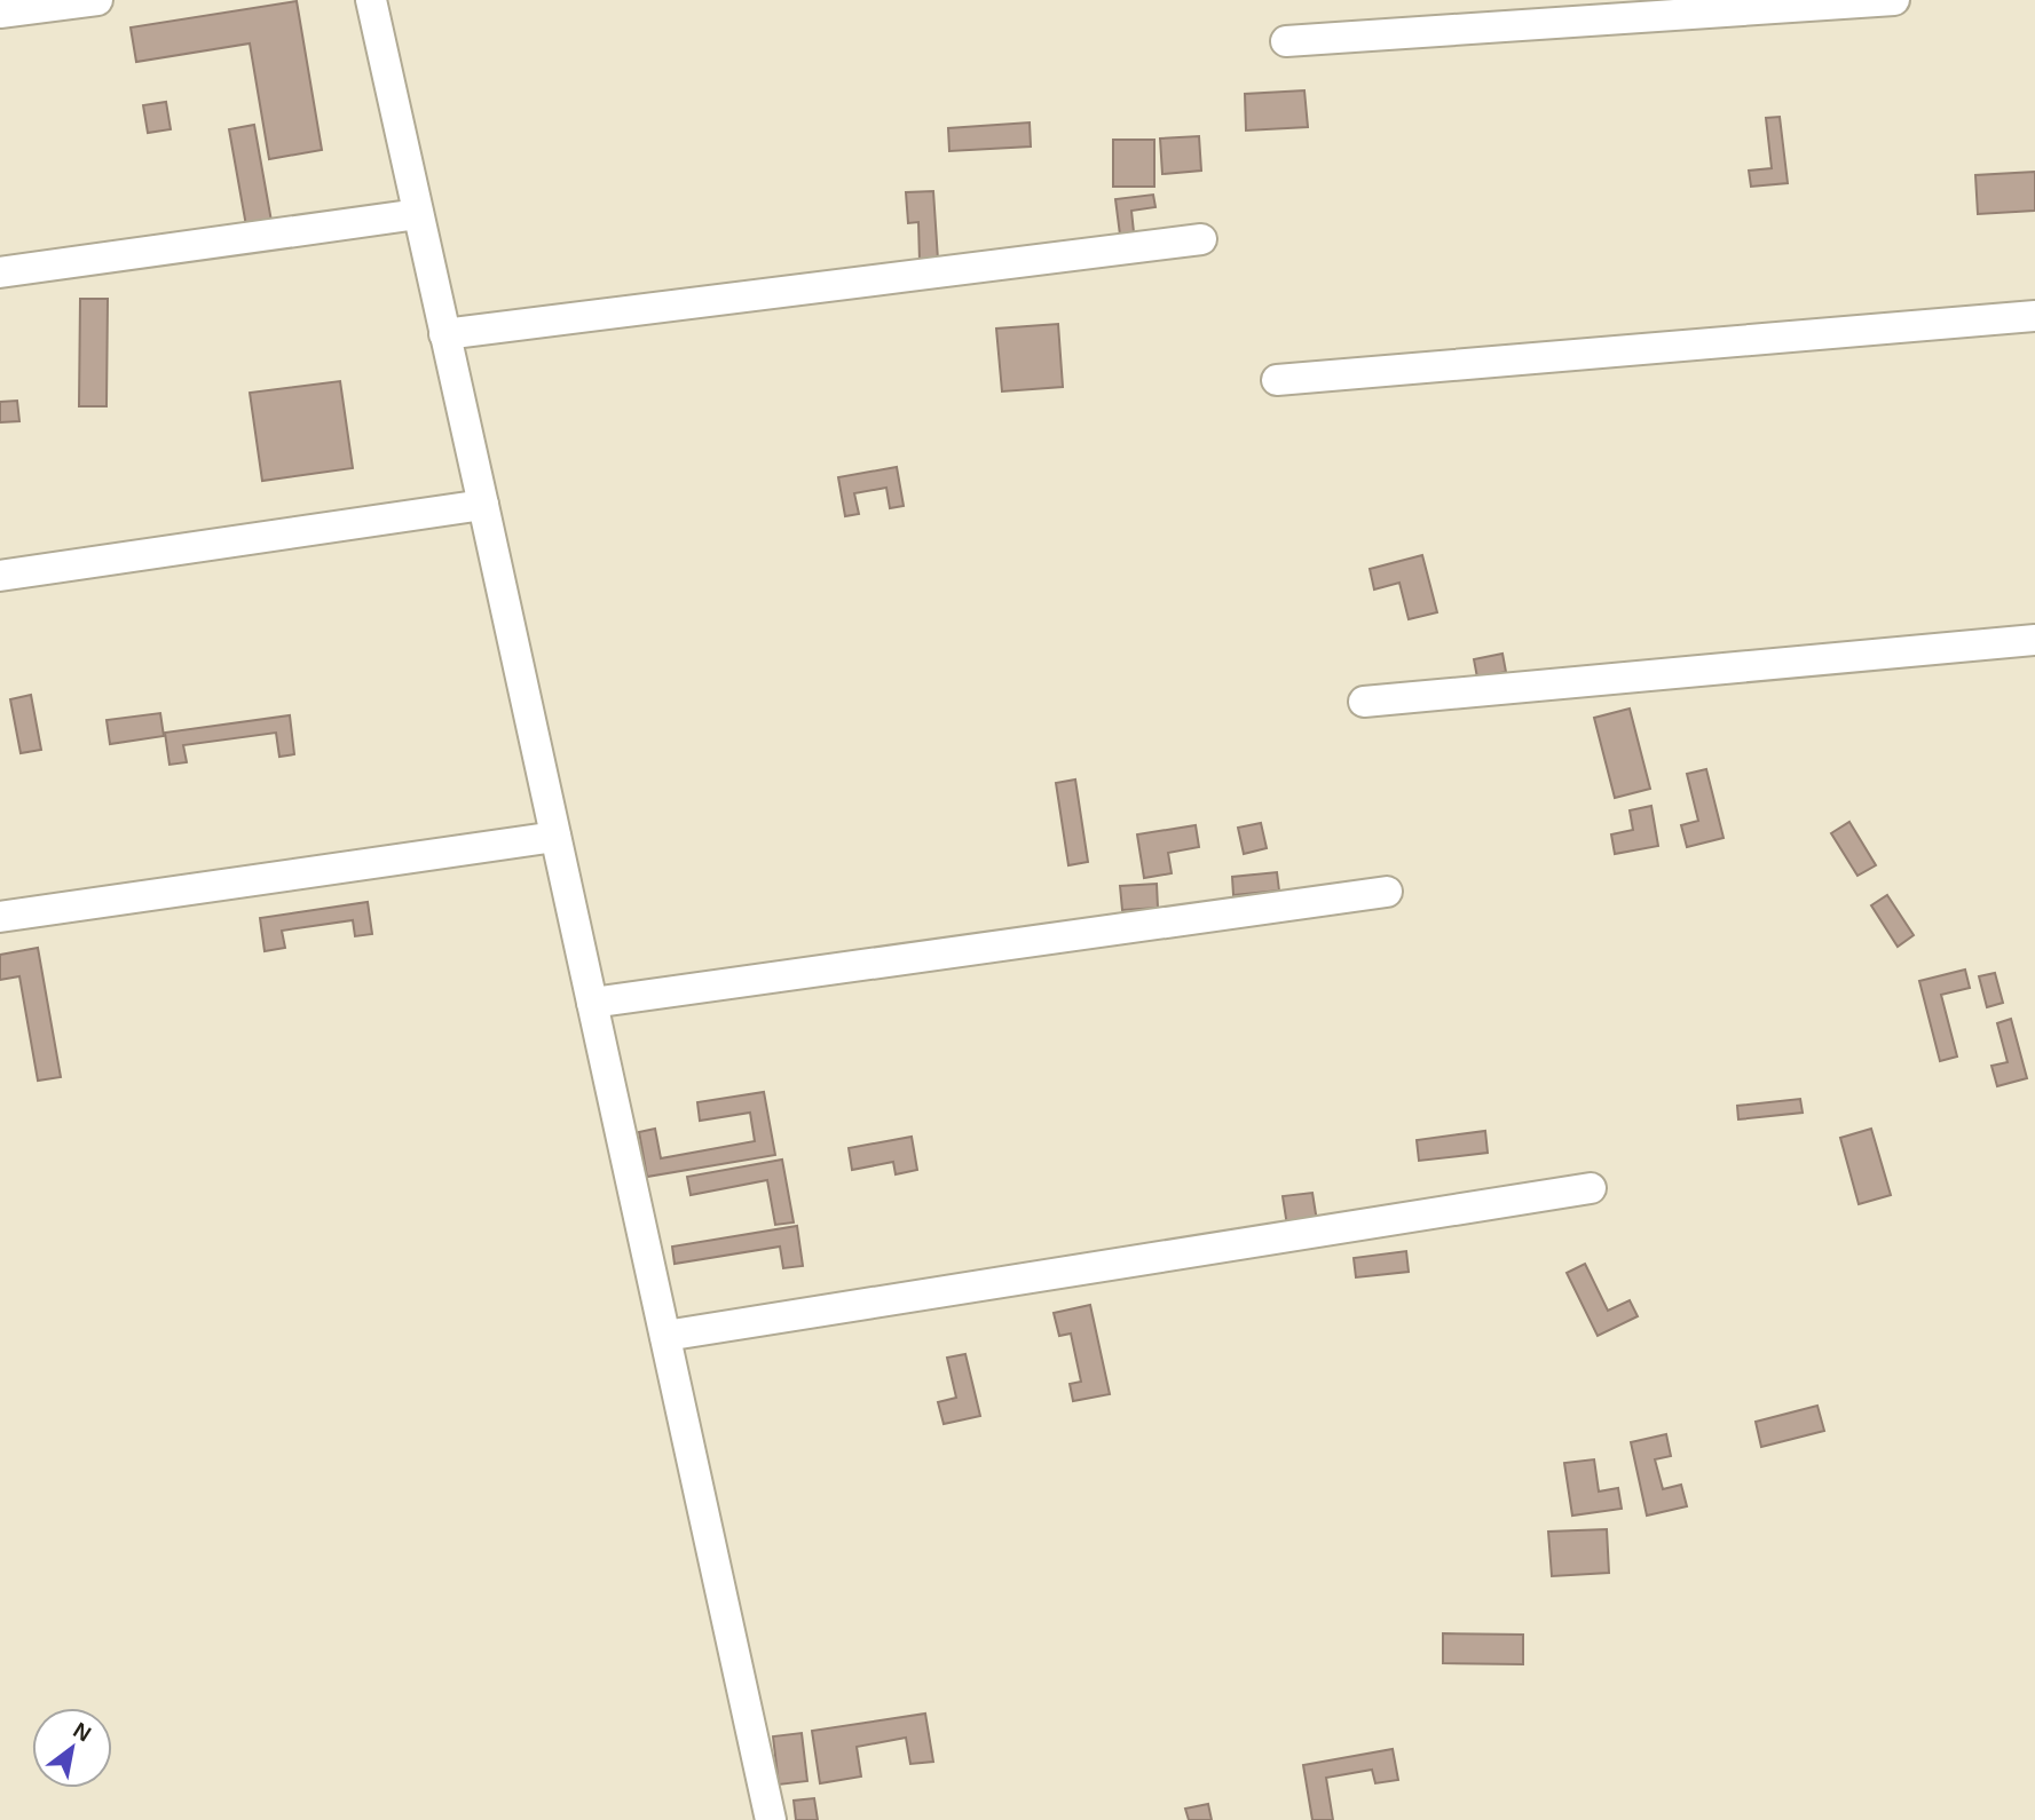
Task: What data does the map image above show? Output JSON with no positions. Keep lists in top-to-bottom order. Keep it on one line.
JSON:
{"north":"top right"}
